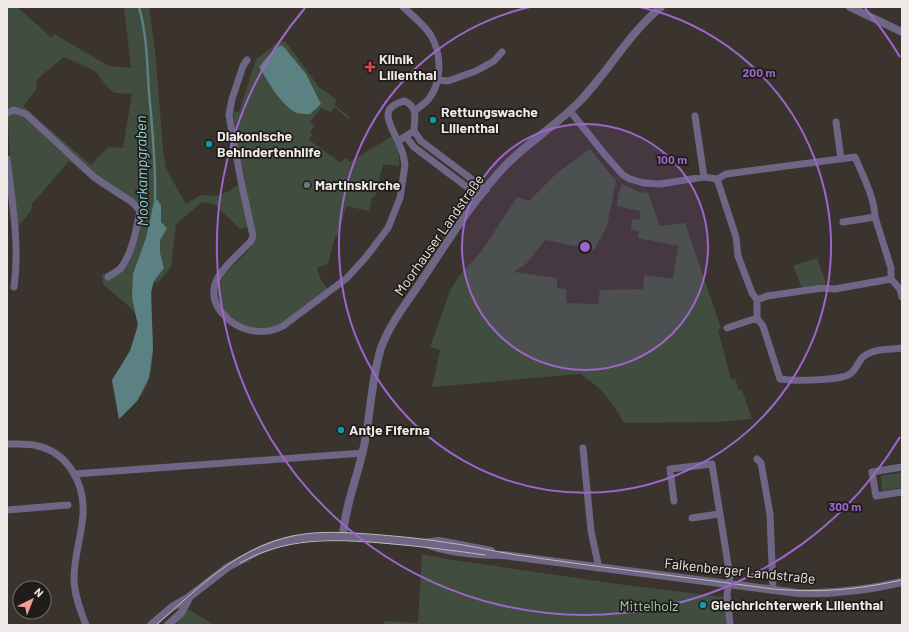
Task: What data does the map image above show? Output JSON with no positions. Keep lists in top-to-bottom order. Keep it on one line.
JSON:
{"streets":{"street":["Moorhauser Landstraße","Falkenberger Landstraße"]},"crossings":[["Moorhauser Landstraße","Falkenberger Landstraße"]],"water":["Moorkampgraben"],"parks":["Mittelholz"],"places":{"health":["Klinik Lilienthal"],"other":["Rettungswache Lilienthal","Diakonische Behindertenhilfe","Martinskirche","Antje Fiferna","Gleichrichterwerk Lilienthal"]},"north":"top right","rings":["200 m","100 m","300 m"]}
